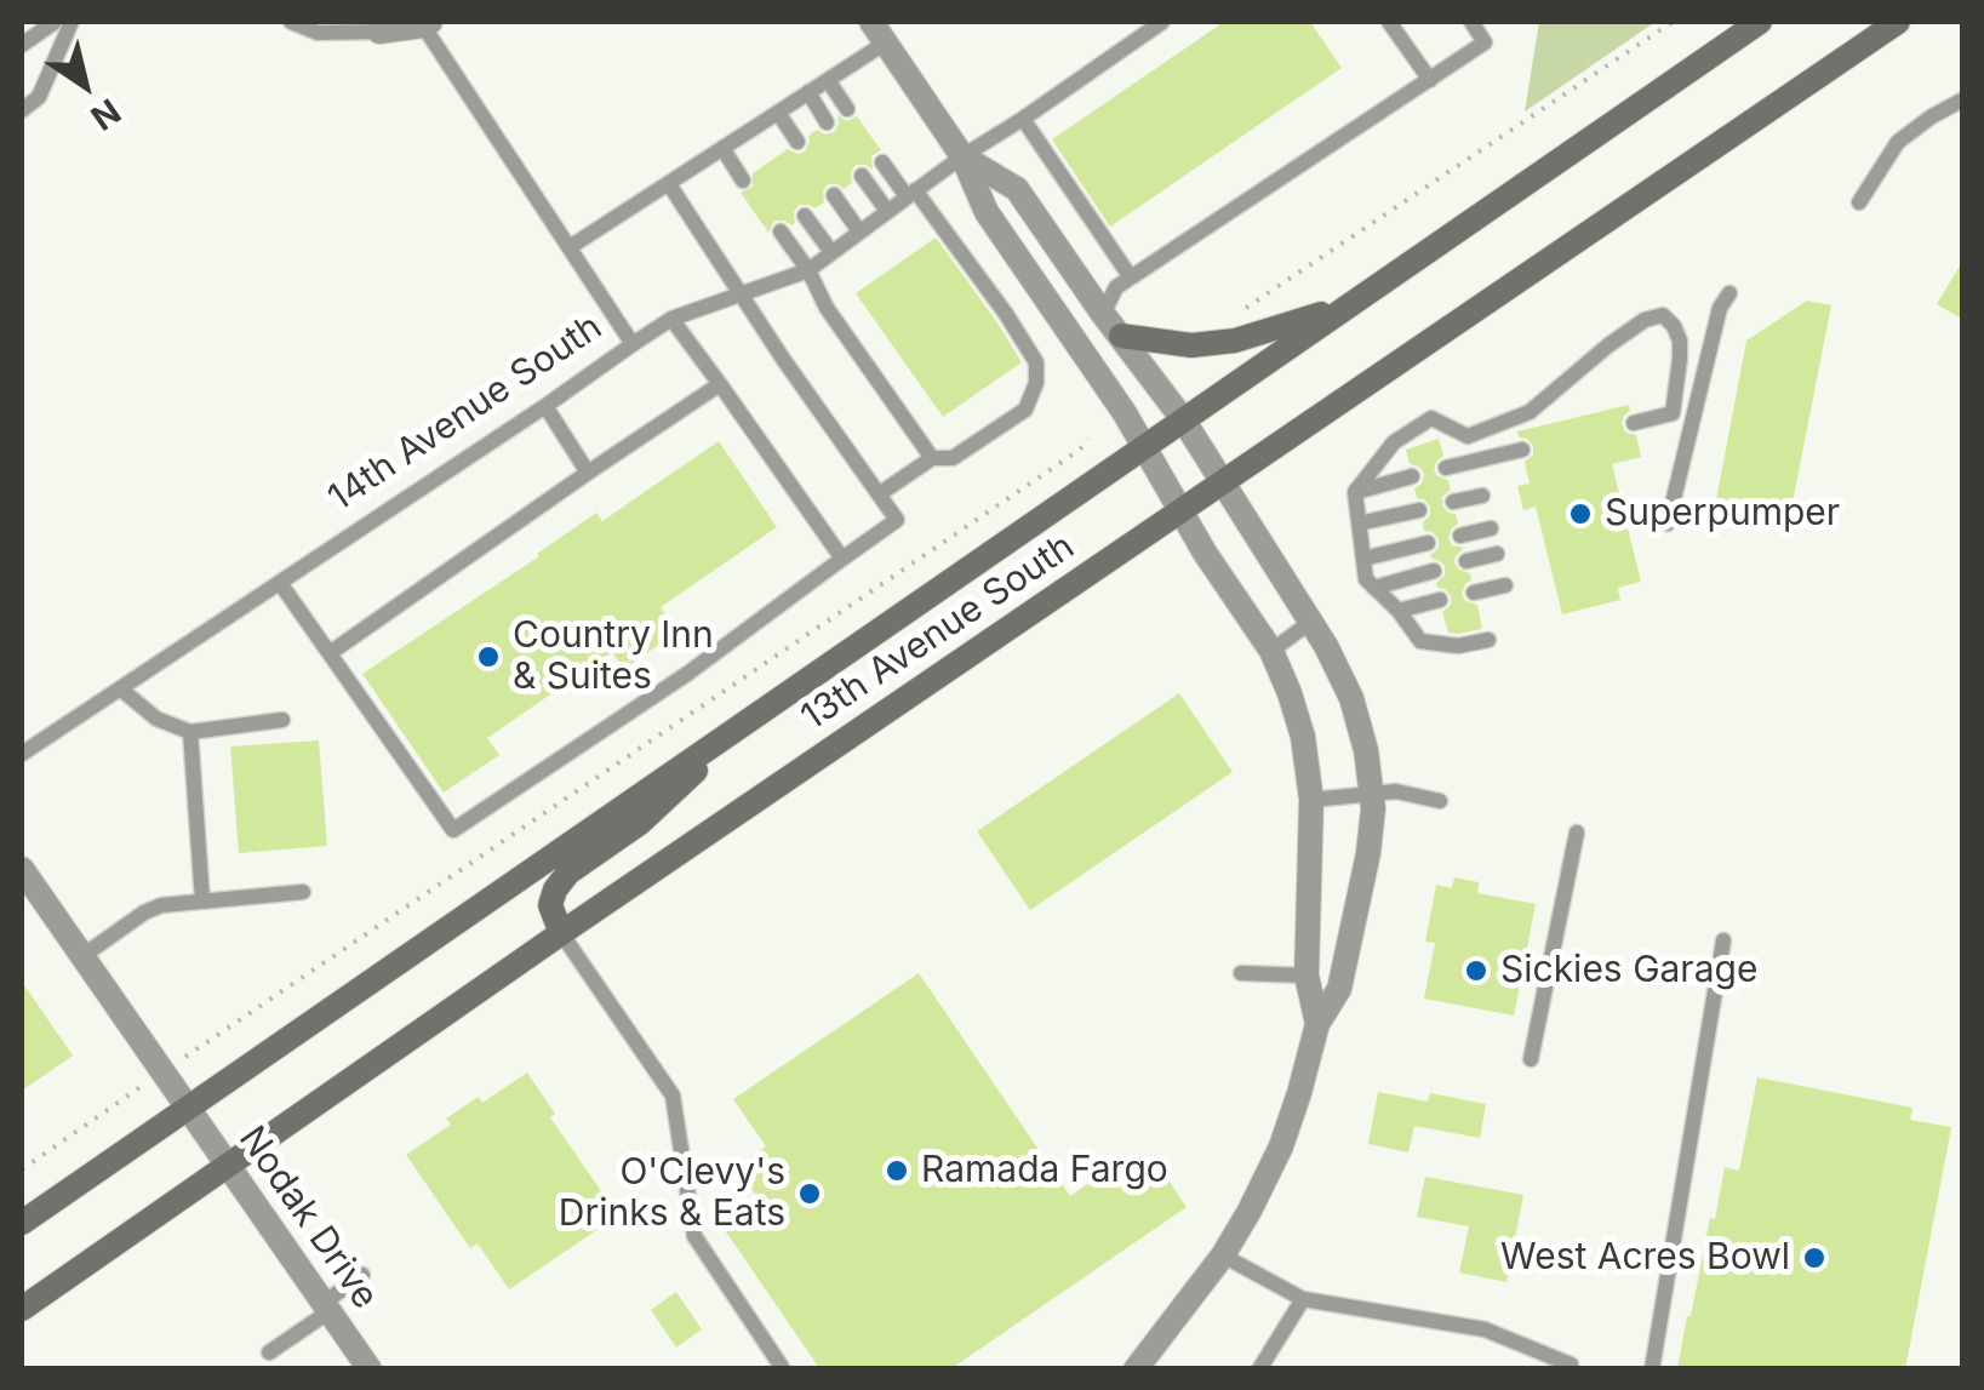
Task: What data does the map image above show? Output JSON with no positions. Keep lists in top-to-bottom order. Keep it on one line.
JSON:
{"streets":{"main road":["13th Avenue South"],"street":["14th Avenue South","Nodak Drive"]},"crossings":[["13th Avenue South","Nodak Drive"]],"places":["Superpumper","Country Inn & Suites","Sickies Garage","Ramada Fargo","O'Clevy's Drinks & Eats","West Acres Bowl"],"north":"bottom right"}
